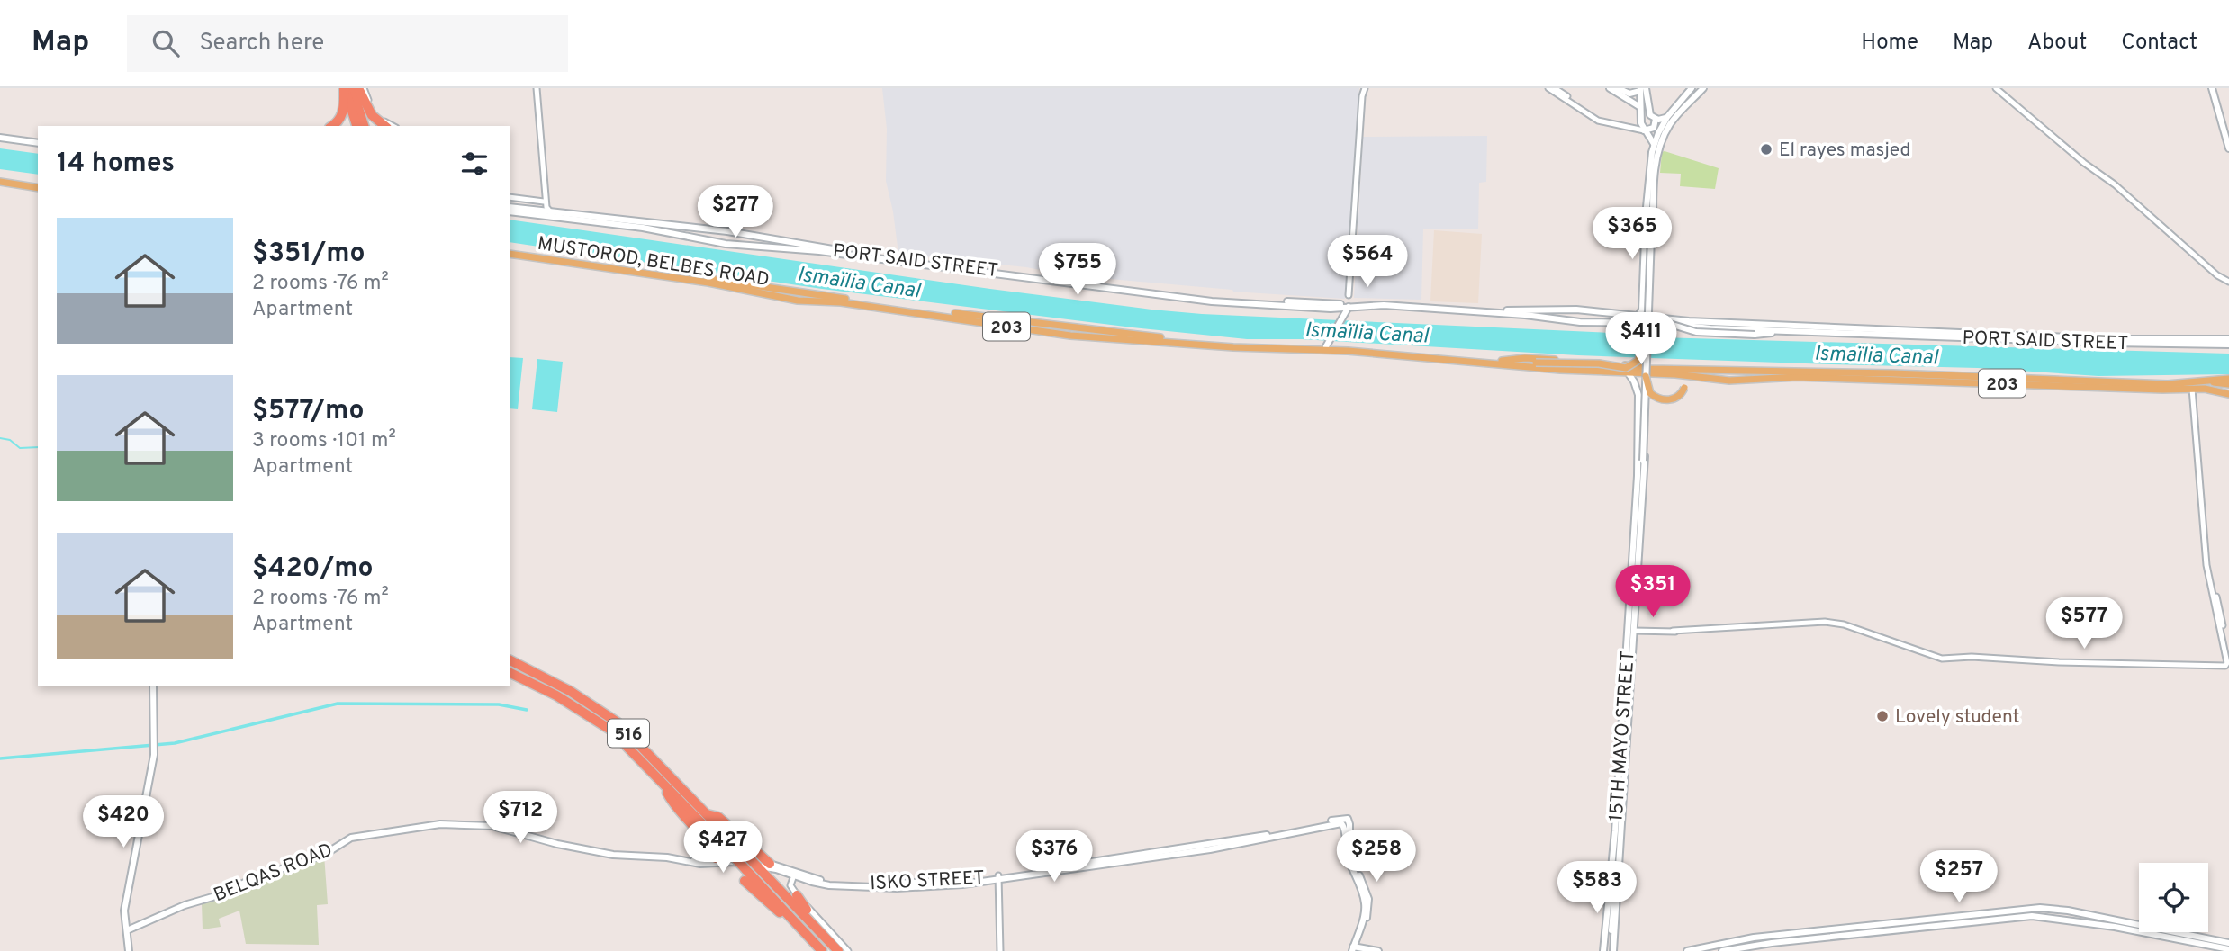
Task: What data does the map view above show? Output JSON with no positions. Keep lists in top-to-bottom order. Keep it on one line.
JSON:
{"streets":{"highway":["516"],"main road":["PORT SAID STREET","MUSTOROD, BELBES ROAD","203","15TH MAYO STREET","BELQAS ROAD","ISKO STREET"]},"crossings":[["MUSTOROD, BELBES ROAD","203"],["203","15TH MAYO STREET"],["516","ISKO STREET"]],"water":["Ismaïlia Canal"],"places":["El rayes masjed","Lovely student"],"page":{"header":"Map","search":"Search here","nav":["Home","Map","About","Contact"],"heading":"14 homes","price":["$277","$365","$564","$755","$411","$351","$577","$712","$420","$427","$376","$258","$257","$583"],"list":[{"name":"$351/mo","note":"2 rooms · 76 m² · Apartment"},{"name":"$577/mo","note":"3 rooms · 101 m² · Apartment"},{"name":"$420/mo","note":"2 rooms · 76 m² · Apartment"}]}}
